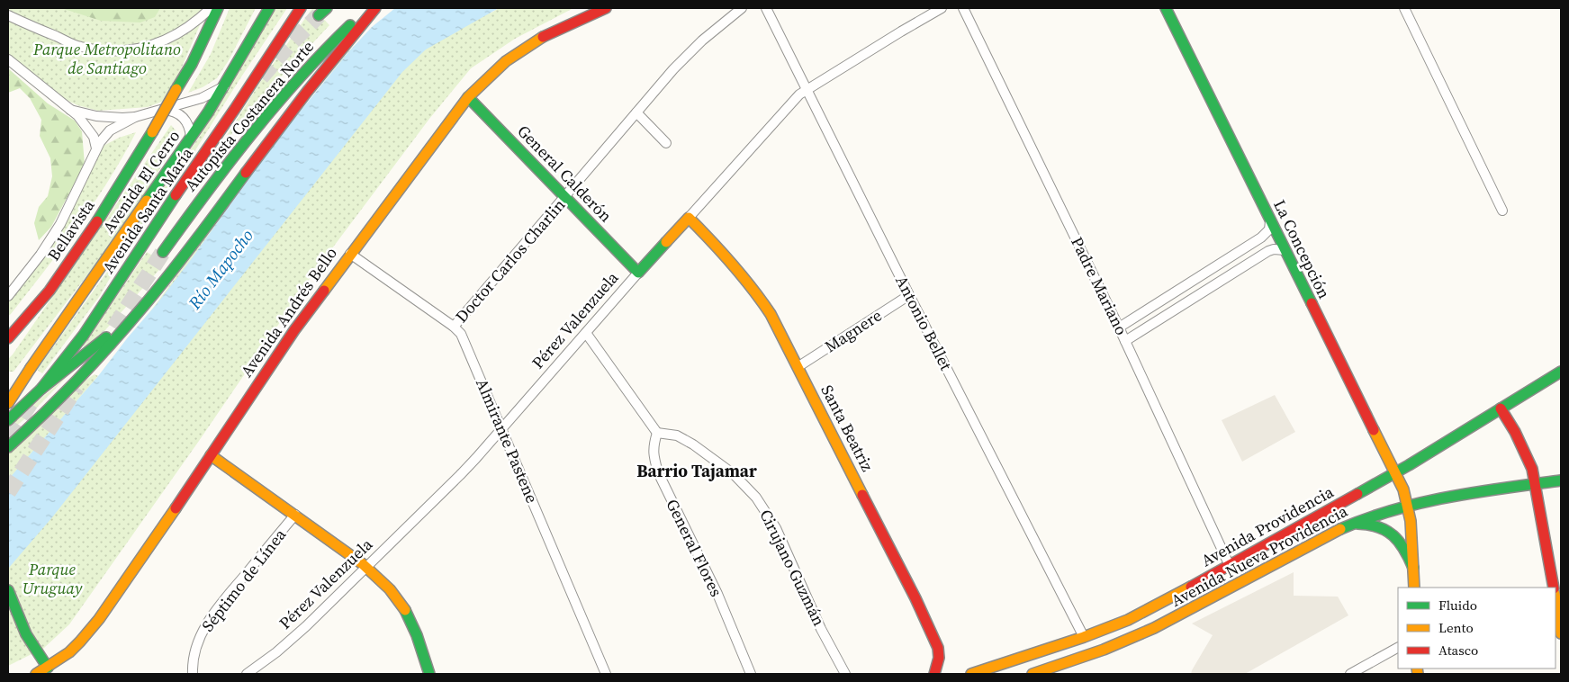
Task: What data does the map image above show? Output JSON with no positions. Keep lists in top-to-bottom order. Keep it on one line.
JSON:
{"streets":{"main road":["Autopista Costanera Norte","General Calderón","Avenida El Cerro","Avenida Santa María","Bellavista","La Concepción","Avenida Andrés Bello","Pérez Valenzuela","Santa Beatriz","Avenida Providencia","Avenida Nueva Providencia"],"street":["Doctor Carlos Charlin","Padre Mariano","Antonio Bellet","Magnere","Almirante Pastene","General Flores","Cirujano Guzmán","Séptimo de Línea"]},"crossings":[["General Calderón","Doctor Carlos Charlin"],["General Calderón","Avenida Andrés Bello"],["General Calderón","Pérez Valenzuela"],["La Concepción","Avenida Providencia"],["La Concepción","Avenida Nueva Providencia"],["Doctor Carlos Charlin","Almirante Pastene"],["Padre Mariano","Avenida Providencia"],["Avenida Andrés Bello","Almirante Pastene"],["Pérez Valenzuela","Antonio Bellet"],["Pérez Valenzuela","Santa Beatriz"],["Pérez Valenzuela","Almirante Pastene"],["Antonio Bellet","Magnere"],["Antonio Bellet","Avenida Providencia"],["Magnere","Santa Beatriz"],["General Flores","Cirujano Guzmán"]],"districts":["Barrio Tajamar"],"water":["Río Mapocho"],"parks":["Parque Metropolitano de Santiago","Parque Uruguay"],"legend":["Fluido","Lento","Atasco"]}
